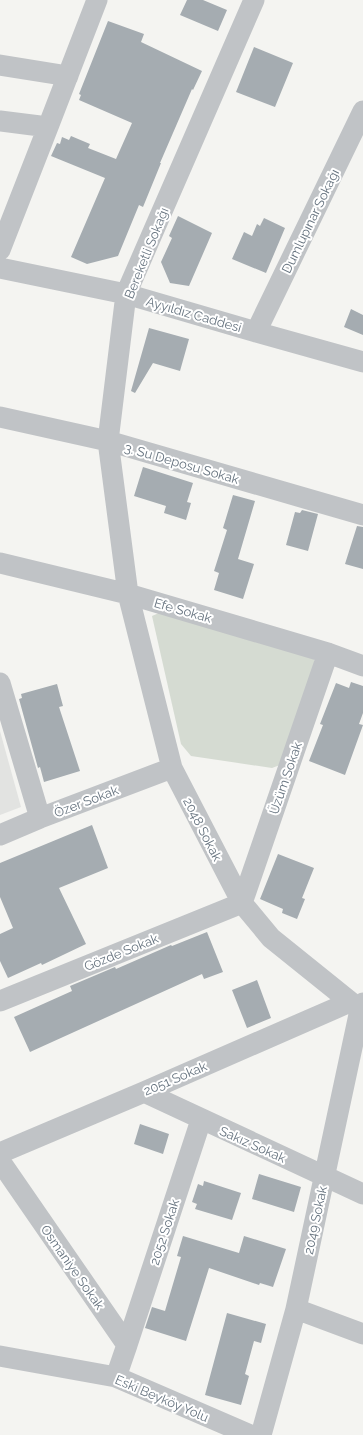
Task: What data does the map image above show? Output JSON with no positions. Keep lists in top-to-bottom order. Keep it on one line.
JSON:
{"streets":{"street":["Dumlupınar Sokağı","Bereketli Sokağı","Ayyıldız Caddesi","3. Su Deposu Sokak","Efe Sokak","Üzüm Sokak","Özer Sokak","2048 Sokak","Gözde Sokak","2051 Sokak","Sakız Sokak","2049 Sokak","2052 Sokak","Osmaniye Sokak","Eski Beyköy Yolu"]},"crossings":[["Dumlupınar Sokağı","Ayyıldız Caddesi"],["Bereketli Sokağı","Ayyıldız Caddesi"],["Bereketli Sokağı","3. Su Deposu Sokak"],["Bereketli Sokağı","Efe Sokak"],["Bereketli Sokağı","2048 Sokak"],["Efe Sokak","Üzüm Sokak"],["Efe Sokak","2048 Sokak"],["Üzüm Sokak","2048 Sokak"],["Üzüm Sokak","Gözde Sokak"],["Özer Sokak","2048 Sokak"],["2048 Sokak","Gözde Sokak"],["2048 Sokak","2051 Sokak"],["2048 Sokak","2049 Sokak"],["2051 Sokak","Sakız Sokak"],["2051 Sokak","2049 Sokak"],["Sakız Sokak","2049 Sokak"],["Sakız Sokak","2052 Sokak"],["2052 Sokak","Osmaniye Sokak"]]}
